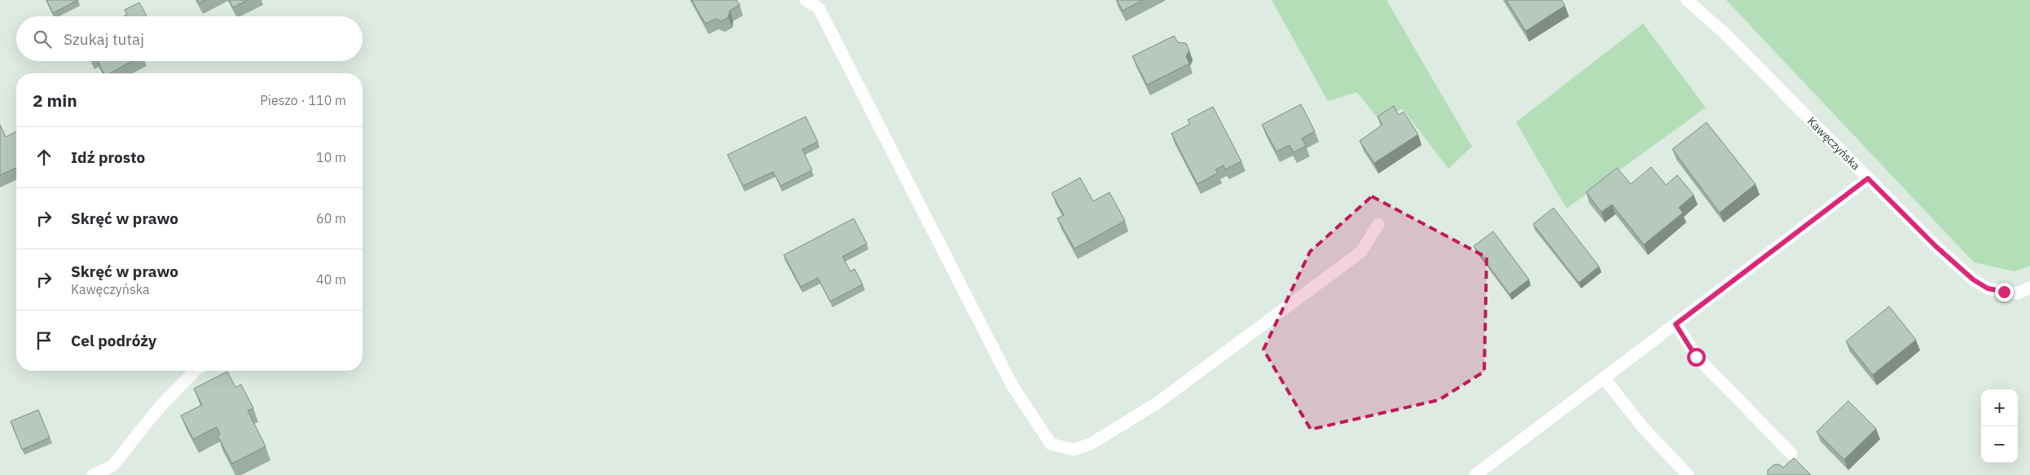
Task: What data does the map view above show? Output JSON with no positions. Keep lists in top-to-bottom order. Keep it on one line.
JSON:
{"streets":{"street":["Kawęczyńska"]},"page":{"search":"Szukaj tutaj","heading":["2 min","Pieszo · 110 m"],"list":[["Idź prosto","10 m"],["Skręć w prawo","60 m"],["Skręć w prawo","Kawęczyńska","40 m"],"Cel podróży"],"map_buttons":["+","−"]}}
